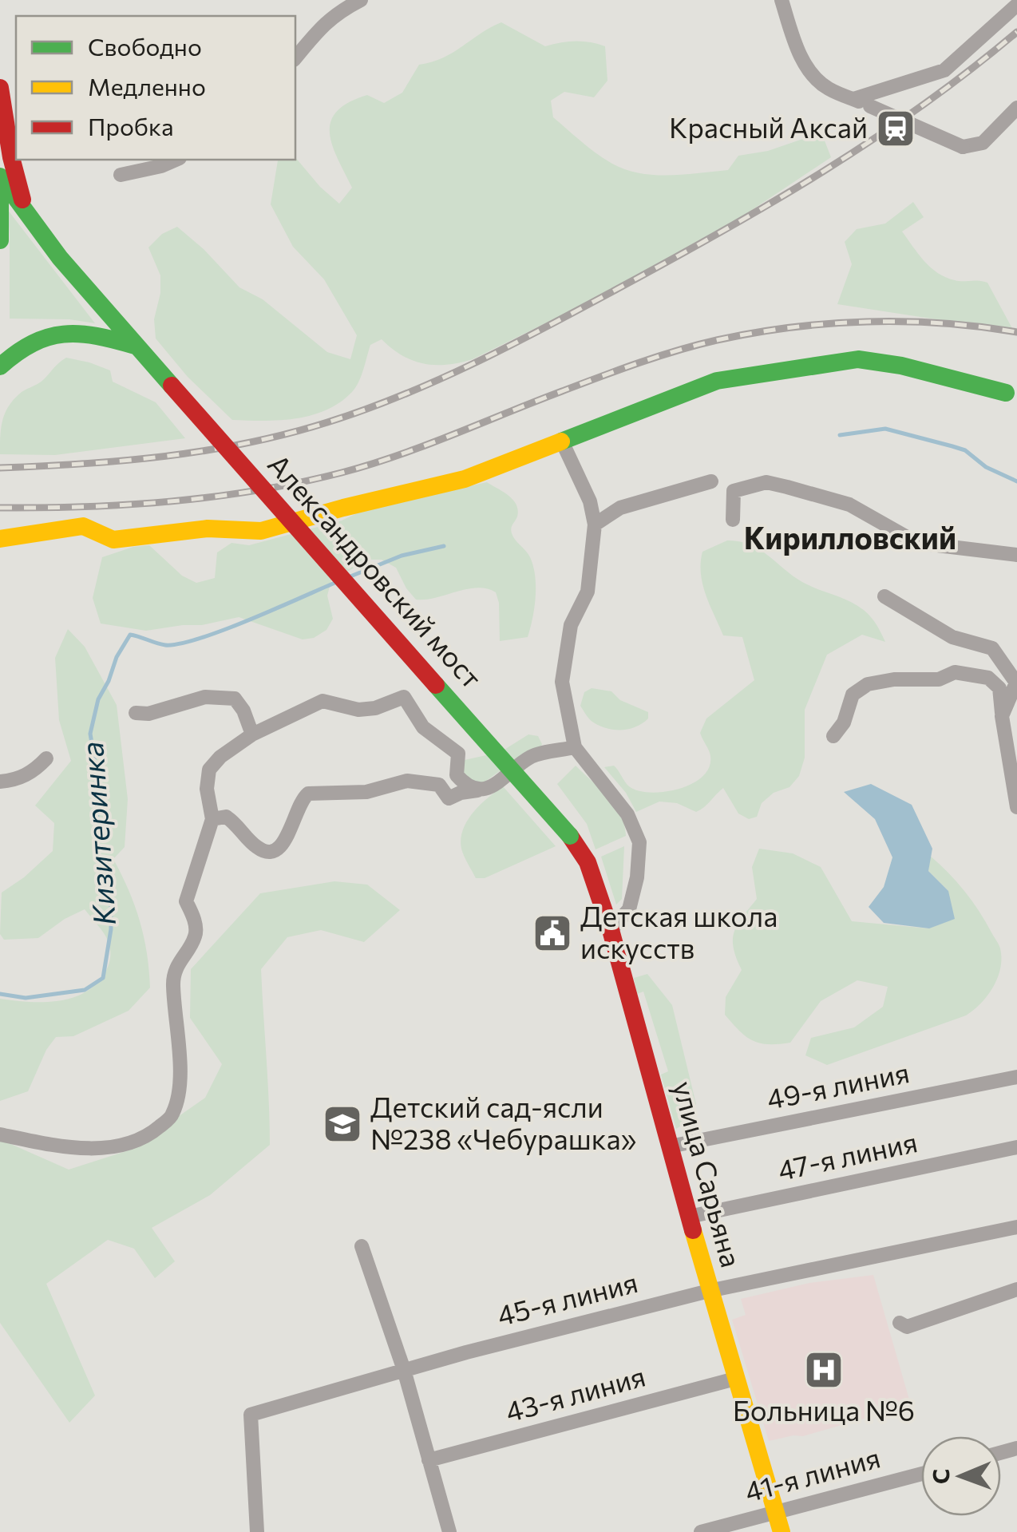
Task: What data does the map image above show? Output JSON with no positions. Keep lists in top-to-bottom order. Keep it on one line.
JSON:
{"streets":{"main road":["Александровский мост","улица Сарьяна"],"street":["49-я линия","47-я линия","45-я линия","43-я линия","41-я линия"]},"crossings":[["Александровский мост","улица Сарьяна"],["49-я линия","улица Сарьяна"],["47-я линия","улица Сарьяна"],["улица Сарьяна","45-я линия"],["улица Сарьяна","43-я линия"],["улица Сарьяна","41-я линия"]],"districts":["Кирилловский"],"water":["Кизитеринка"],"places":{"station":["Красный Аксай"],"public building":["Детская школа искусств"],"school or university":["Детский сад-ясли №238 «Чебурашка»"],"hospital":["Больница №6"]},"legend":["Свободно","Медленно","Пробка"],"north":"left"}
